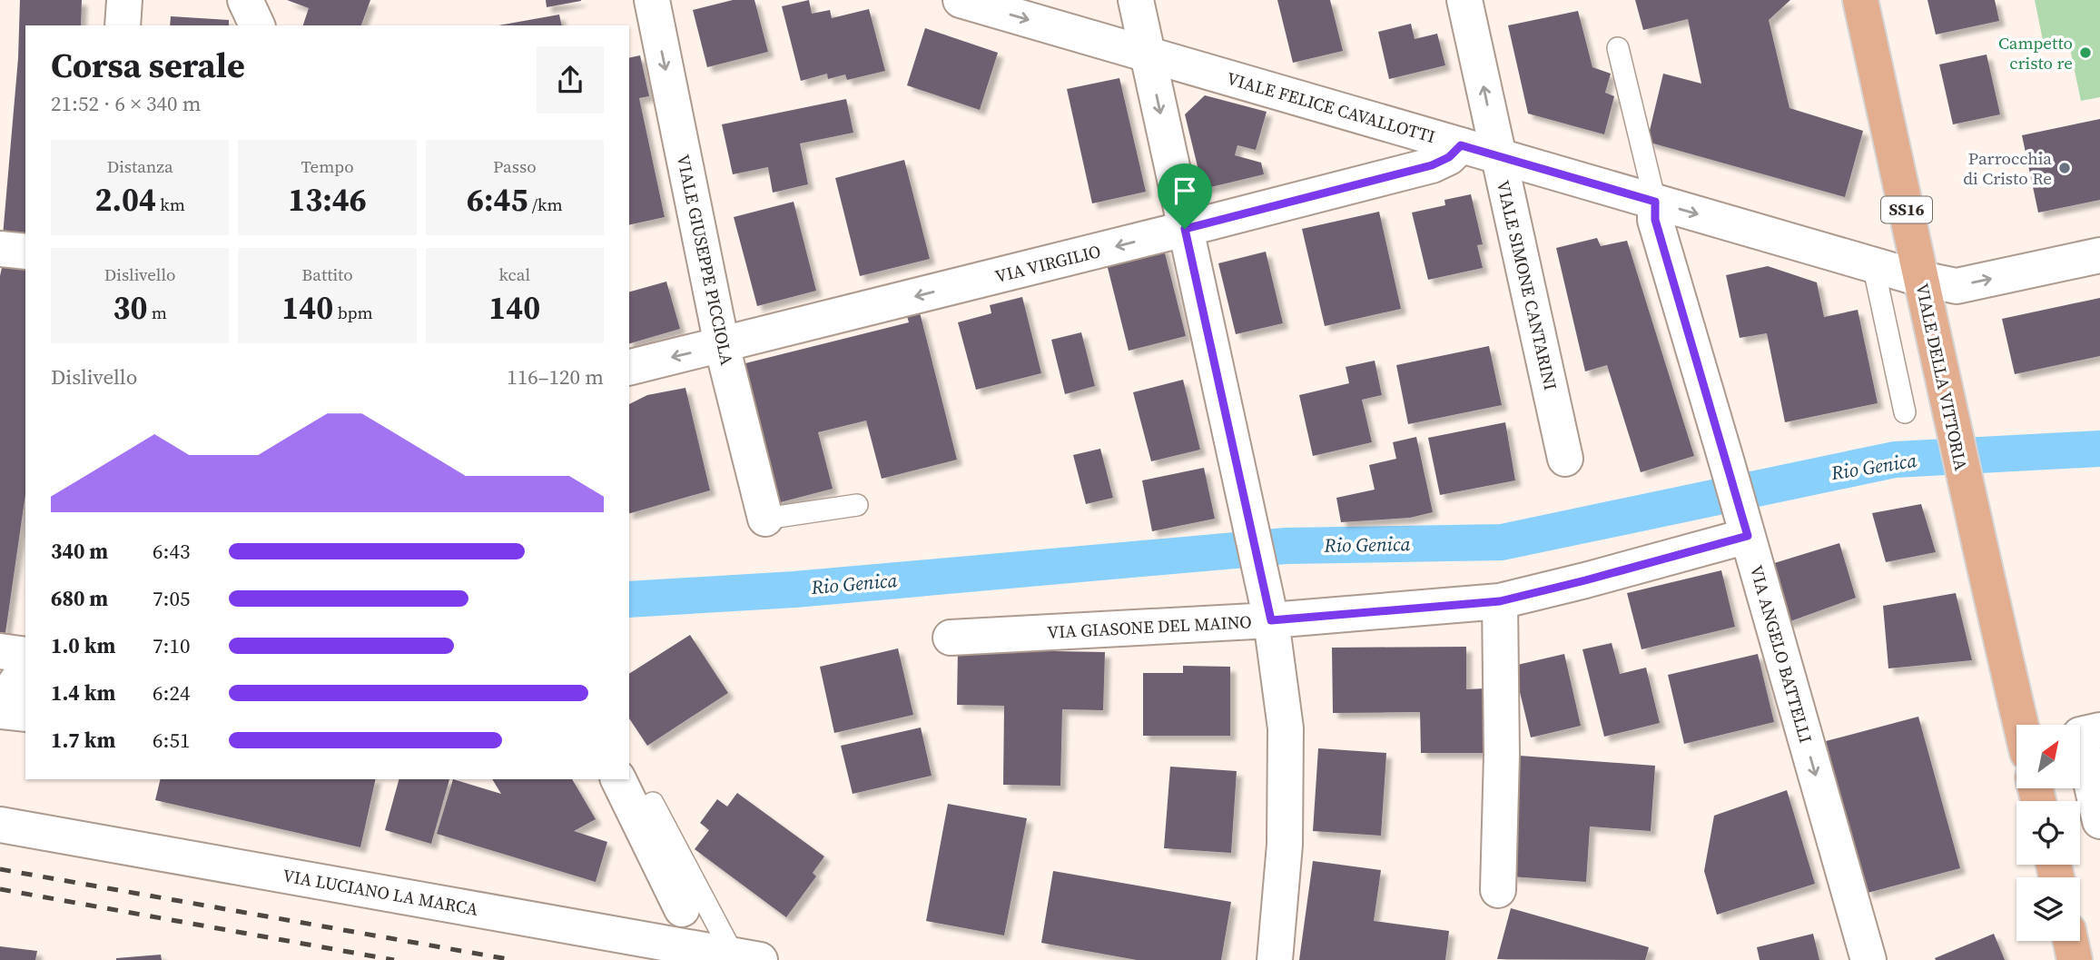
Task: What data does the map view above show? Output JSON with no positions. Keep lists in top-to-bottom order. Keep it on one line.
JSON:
{"streets":{"main road":["SS16","VIALE DELLA VITTORIA"],"street":["VIALE FELICE CAVALLOTTI","VIALE GIUSEPPE PICCIOLA","VIA VIRGILIO","VIALE SIMONE CANTARINI","VIA GIASONE DEL MAINO","VIA ANGELO BATTELLI","VIA LUCIANO LA MARCA"]},"crossings":[["VIALE FELICE CAVALLOTTI","VIA VIRGILIO"],["VIALE FELICE CAVALLOTTI","VIALE SIMONE CANTARINI"],["VIALE FELICE CAVALLOTTI","VIALE DELLA VITTORIA"],["VIALE FELICE CAVALLOTTI","VIA ANGELO BATTELLI"],["VIALE GIUSEPPE PICCIOLA","VIA VIRGILIO"],["VIA GIASONE DEL MAINO","VIA ANGELO BATTELLI"]],"one_way":["VIALE FELICE CAVALLOTTI","VIALE GIUSEPPE PICCIOLA","VIA VIRGILIO"],"water":["Rio Genica"],"places":["Campetto cristo re","Parrocchia di Cristo Re"],"north":"top right","page":{"heading":["Corsa serale","21:52 · 6 × 340 m"],"stats":[["Distanza","2.04 km"],["Tempo","13:46"],["Passo","6:45 /km"],["Dislivello","30 m"],["Battito","140 bpm"],["kcal","140"]],"chart":["Dislivello","116–120 m"],"list":[{"name":"340 m","note":"6:43"},{"name":"680 m","note":"7:05"},{"name":"1.0 km","note":"7:10"},{"name":"1.4 km","note":"6:24"},{"name":"1.7 km","note":"6:51"}]}}
